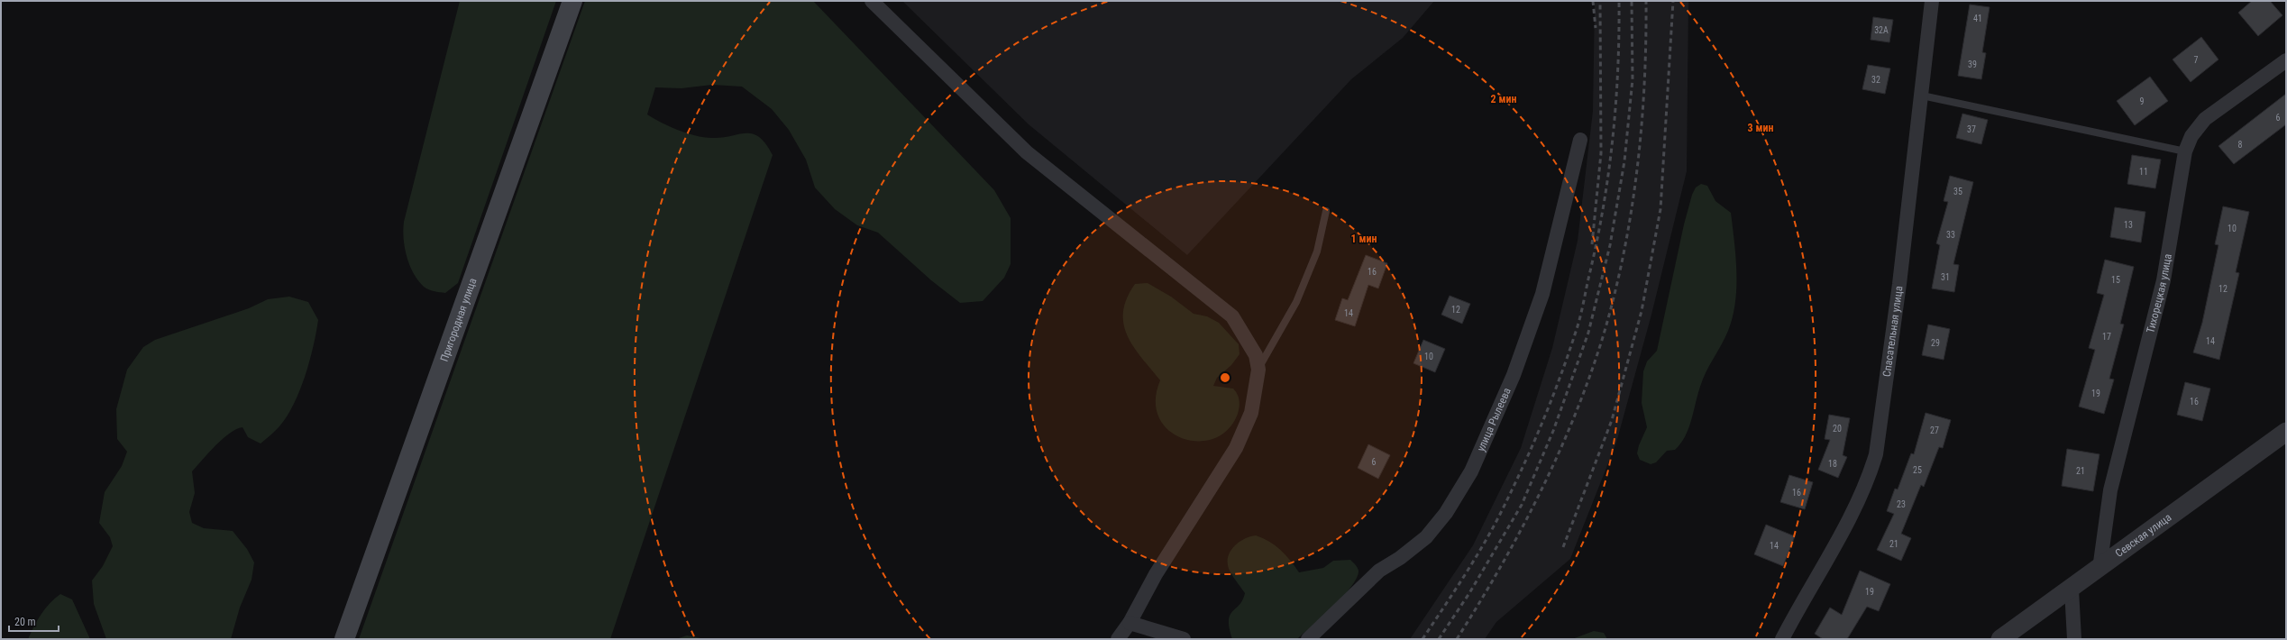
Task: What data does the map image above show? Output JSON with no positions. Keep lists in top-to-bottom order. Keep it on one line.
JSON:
{"streets":{"main road":["Пригородная улица"],"street":["Тихорецкая улица","Спасательная улица","улица Рылеева","Севская улица"]},"crossings":[["Тихорецкая улица","Севская улица"]],"house_numbers":["41","32А","7","39","32","9","6","37","8","11","35","13","10","33","16","31","15","12","12","14","17","14","29","10","19","16","20","27","6","18","25","21","16","23","21","14","19"],"scale_bar":"20 m","rings":["2 мин","3 мин","1 мин"]}
